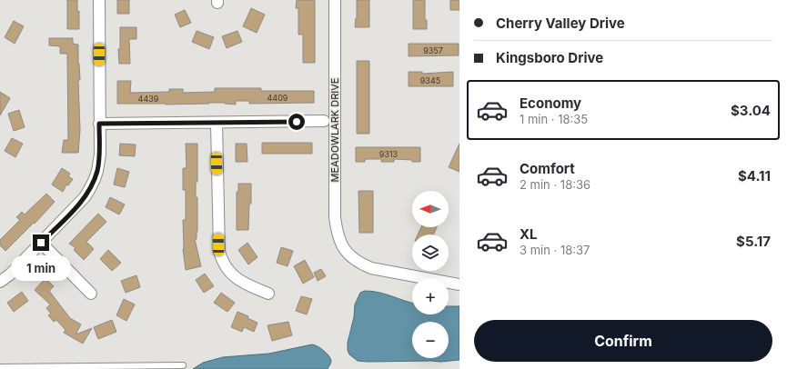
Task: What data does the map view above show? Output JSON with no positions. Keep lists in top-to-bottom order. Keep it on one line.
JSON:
{"streets":{"street":["MEADOWLARK DRIVE"]},"house_numbers":["9357","9345","4409","4439","9313"],"north":"left","page":{"banner":["Cherry Valley Drive","Kingsboro Drive"],"list":[{"name":"Economy","note":"1 min · 18:35","value":"$3.04"},{"name":"Comfort","note":"2 min · 18:36","value":"$4.11"},{"name":"XL","note":"3 min · 18:37","value":"$5.17"}],"map_buttons":["+","−"],"bubble":"1 min","buttons":"Confirm"}}
